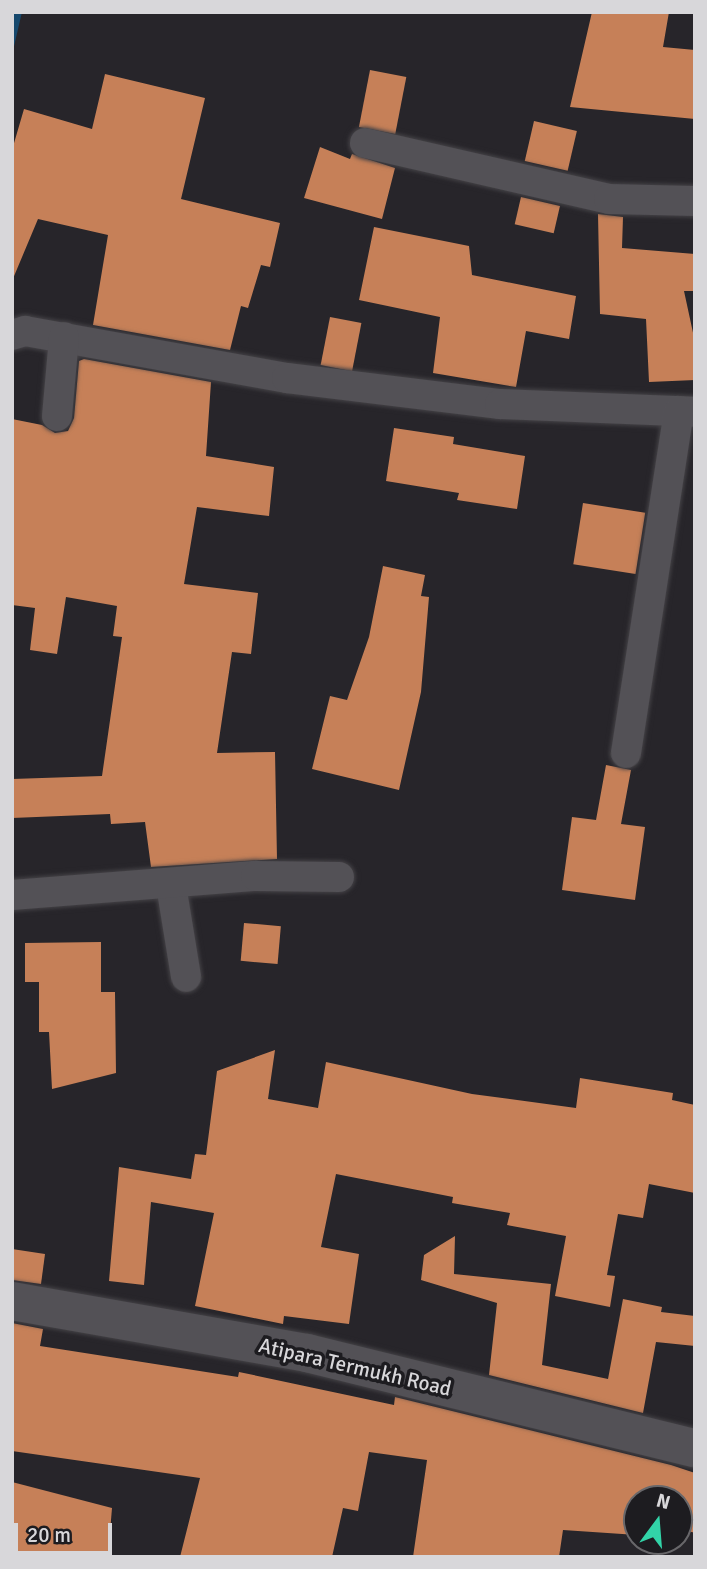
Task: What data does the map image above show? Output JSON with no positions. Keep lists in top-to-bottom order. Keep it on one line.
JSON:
{"streets":{"main road":["Atipara Termukh Road"]},"scale_bar":"20 m","north":"top"}
